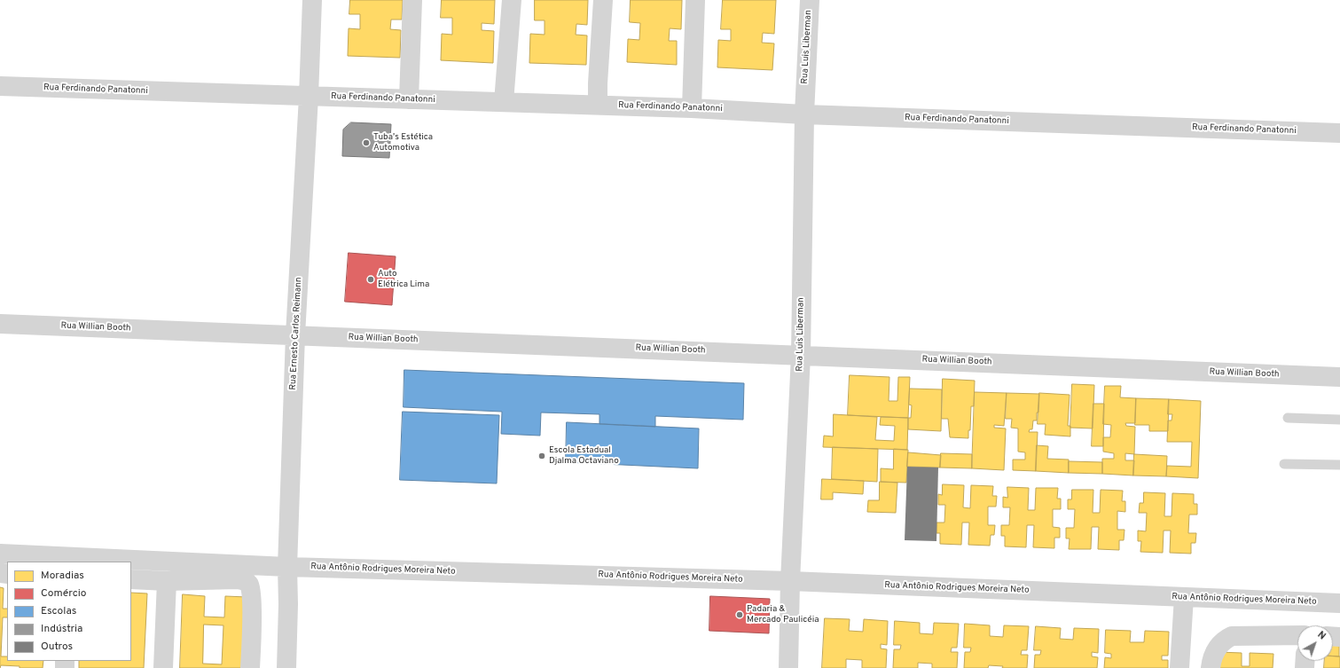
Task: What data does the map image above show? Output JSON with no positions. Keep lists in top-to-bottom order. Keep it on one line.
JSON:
{"streets":{"street":["Rua Luis Liberman","Rua Ferdinando Panatonni","Rua Willian Booth","Rua Ernesto Carlos Reimann","Rua Antônio Rodrigues Moreira Neto"]},"crossings":[["Rua Luis Liberman","Rua Ferdinando Panatonni"],["Rua Luis Liberman","Rua Willian Booth"],["Rua Luis Liberman","Rua Antônio Rodrigues Moreira Neto"],["Rua Ferdinando Panatonni","Rua Ernesto Carlos Reimann"],["Rua Willian Booth","Rua Ernesto Carlos Reimann"],["Rua Ernesto Carlos Reimann","Rua Antônio Rodrigues Moreira Neto"]],"places":["Tuba's Estética Automotiva","Auto Elétrica Lima","Escola Estadual Djalma Octaviano","Padaria & Mercado Paulicéia"],"legend":["Moradias","Comércio","Escolas","Indústria","Outros"],"north":"top right"}
